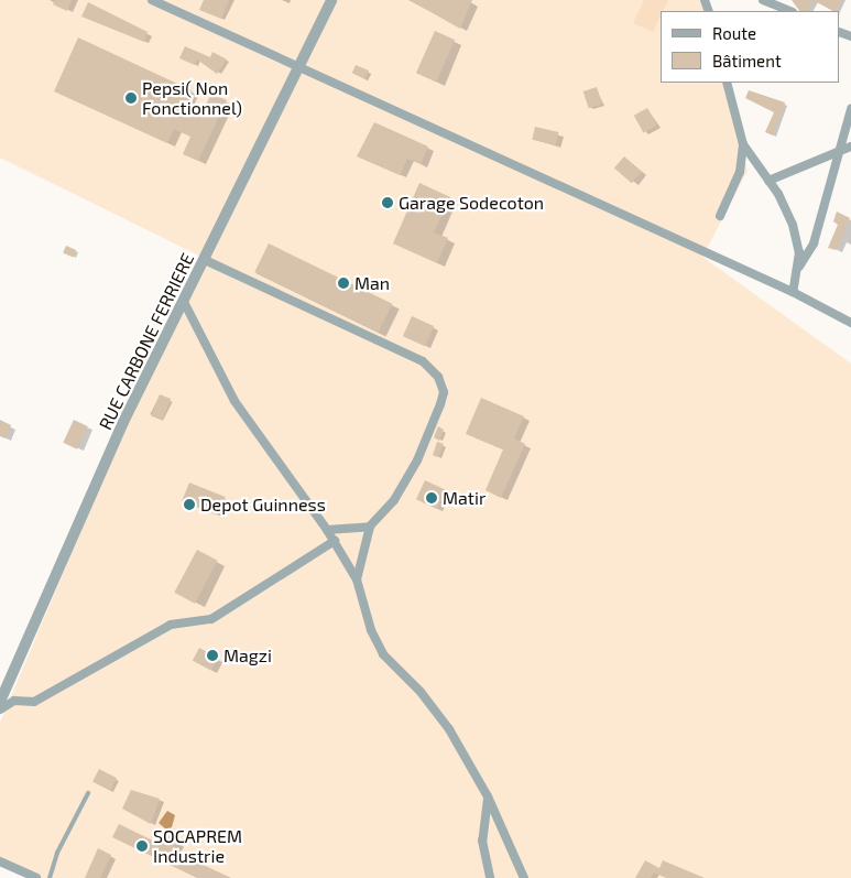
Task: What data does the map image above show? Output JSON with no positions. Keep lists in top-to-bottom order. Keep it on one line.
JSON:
{"streets":{"street":["RUE CARBONE FERRIERE"]},"places":["Pepsi( Non Fonctionnel)","Garage Sodecoton","Man","Matir","Depot Guinness","Magzi","SOCAPREM Industrie"],"legend":["Route","Bâtiment"]}
